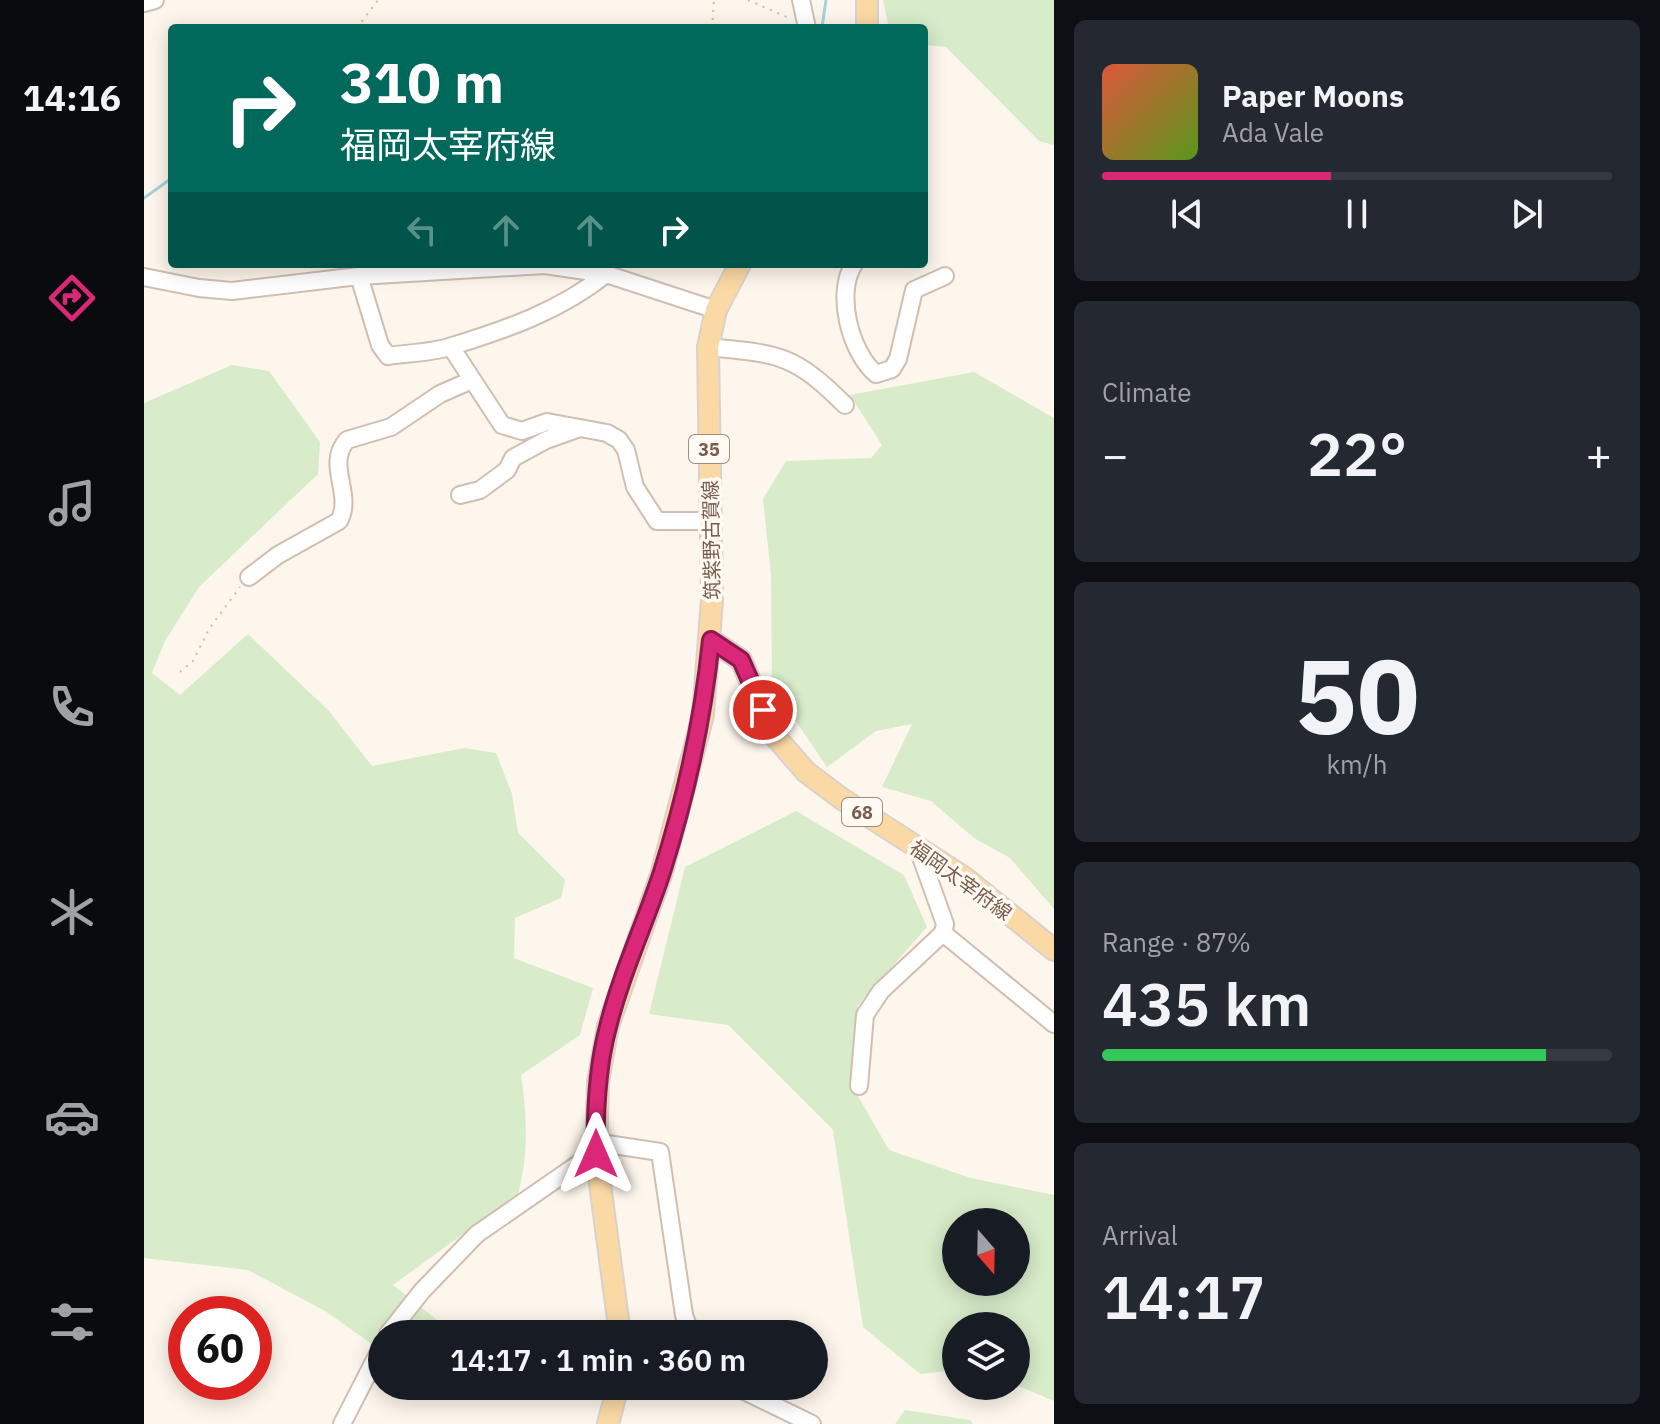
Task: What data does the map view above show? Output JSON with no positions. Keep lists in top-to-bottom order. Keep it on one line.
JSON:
{"streets":{"main road":["35","筑紫野古賀線","68","福岡太宰府線"]},"crossings":[["筑紫野古賀線","福岡太宰府線"]],"north":"bottom","page":{"tabs":"14:16","turn":["310 m","福岡太宰府線"],"song":["Paper Moons","Ada Vale"],"tile":["Climate",["50","km/h"],["Range · 87%","435 km"],["Arrival","14:17"]],"heat":["−","22°","+"],"limit":"60","trip":"14:17 · 1 min · 360 m"}}
